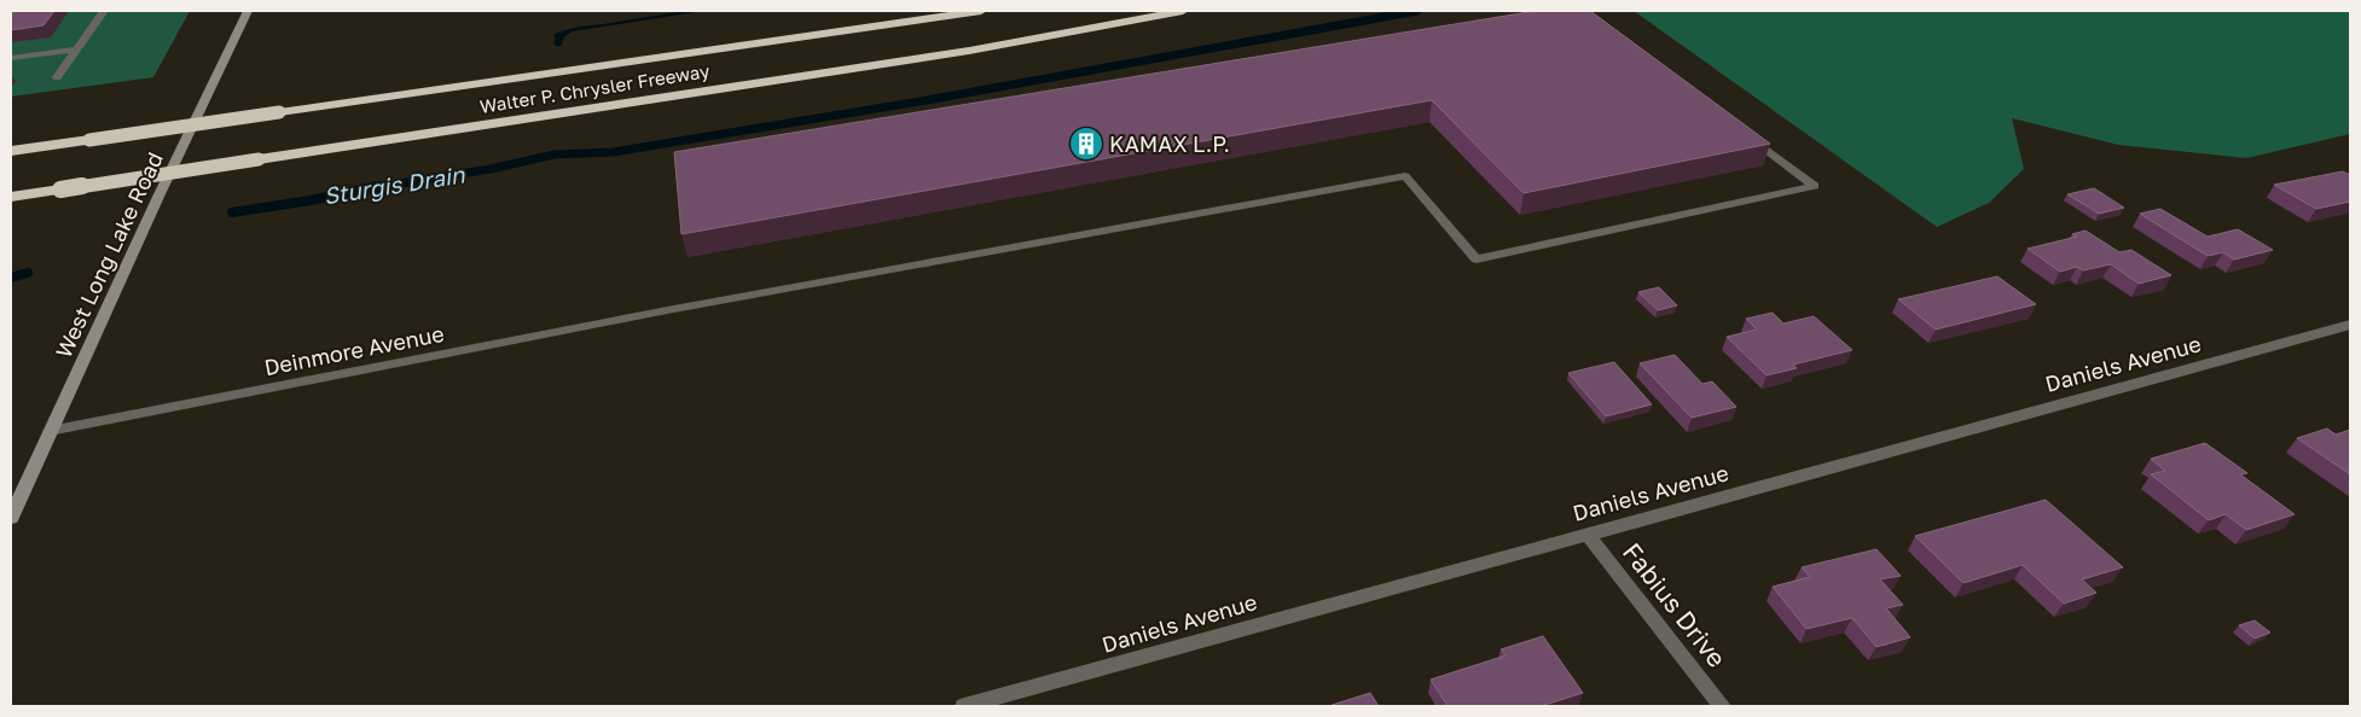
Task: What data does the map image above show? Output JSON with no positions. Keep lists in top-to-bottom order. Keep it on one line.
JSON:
{"streets":{"highway":["Walter P. Chrysler Freeway"],"main road":["West Long Lake Road"],"street":["Daniels Avenue","Fabius Drive"],"lane":["Deinmore Avenue"]},"crossings":[["West Long Lake Road","Deinmore Avenue"],["Daniels Avenue","Fabius Drive"]],"water":["Sturgis Drain"],"places":{"building":["KAMAX L.P."]}}
